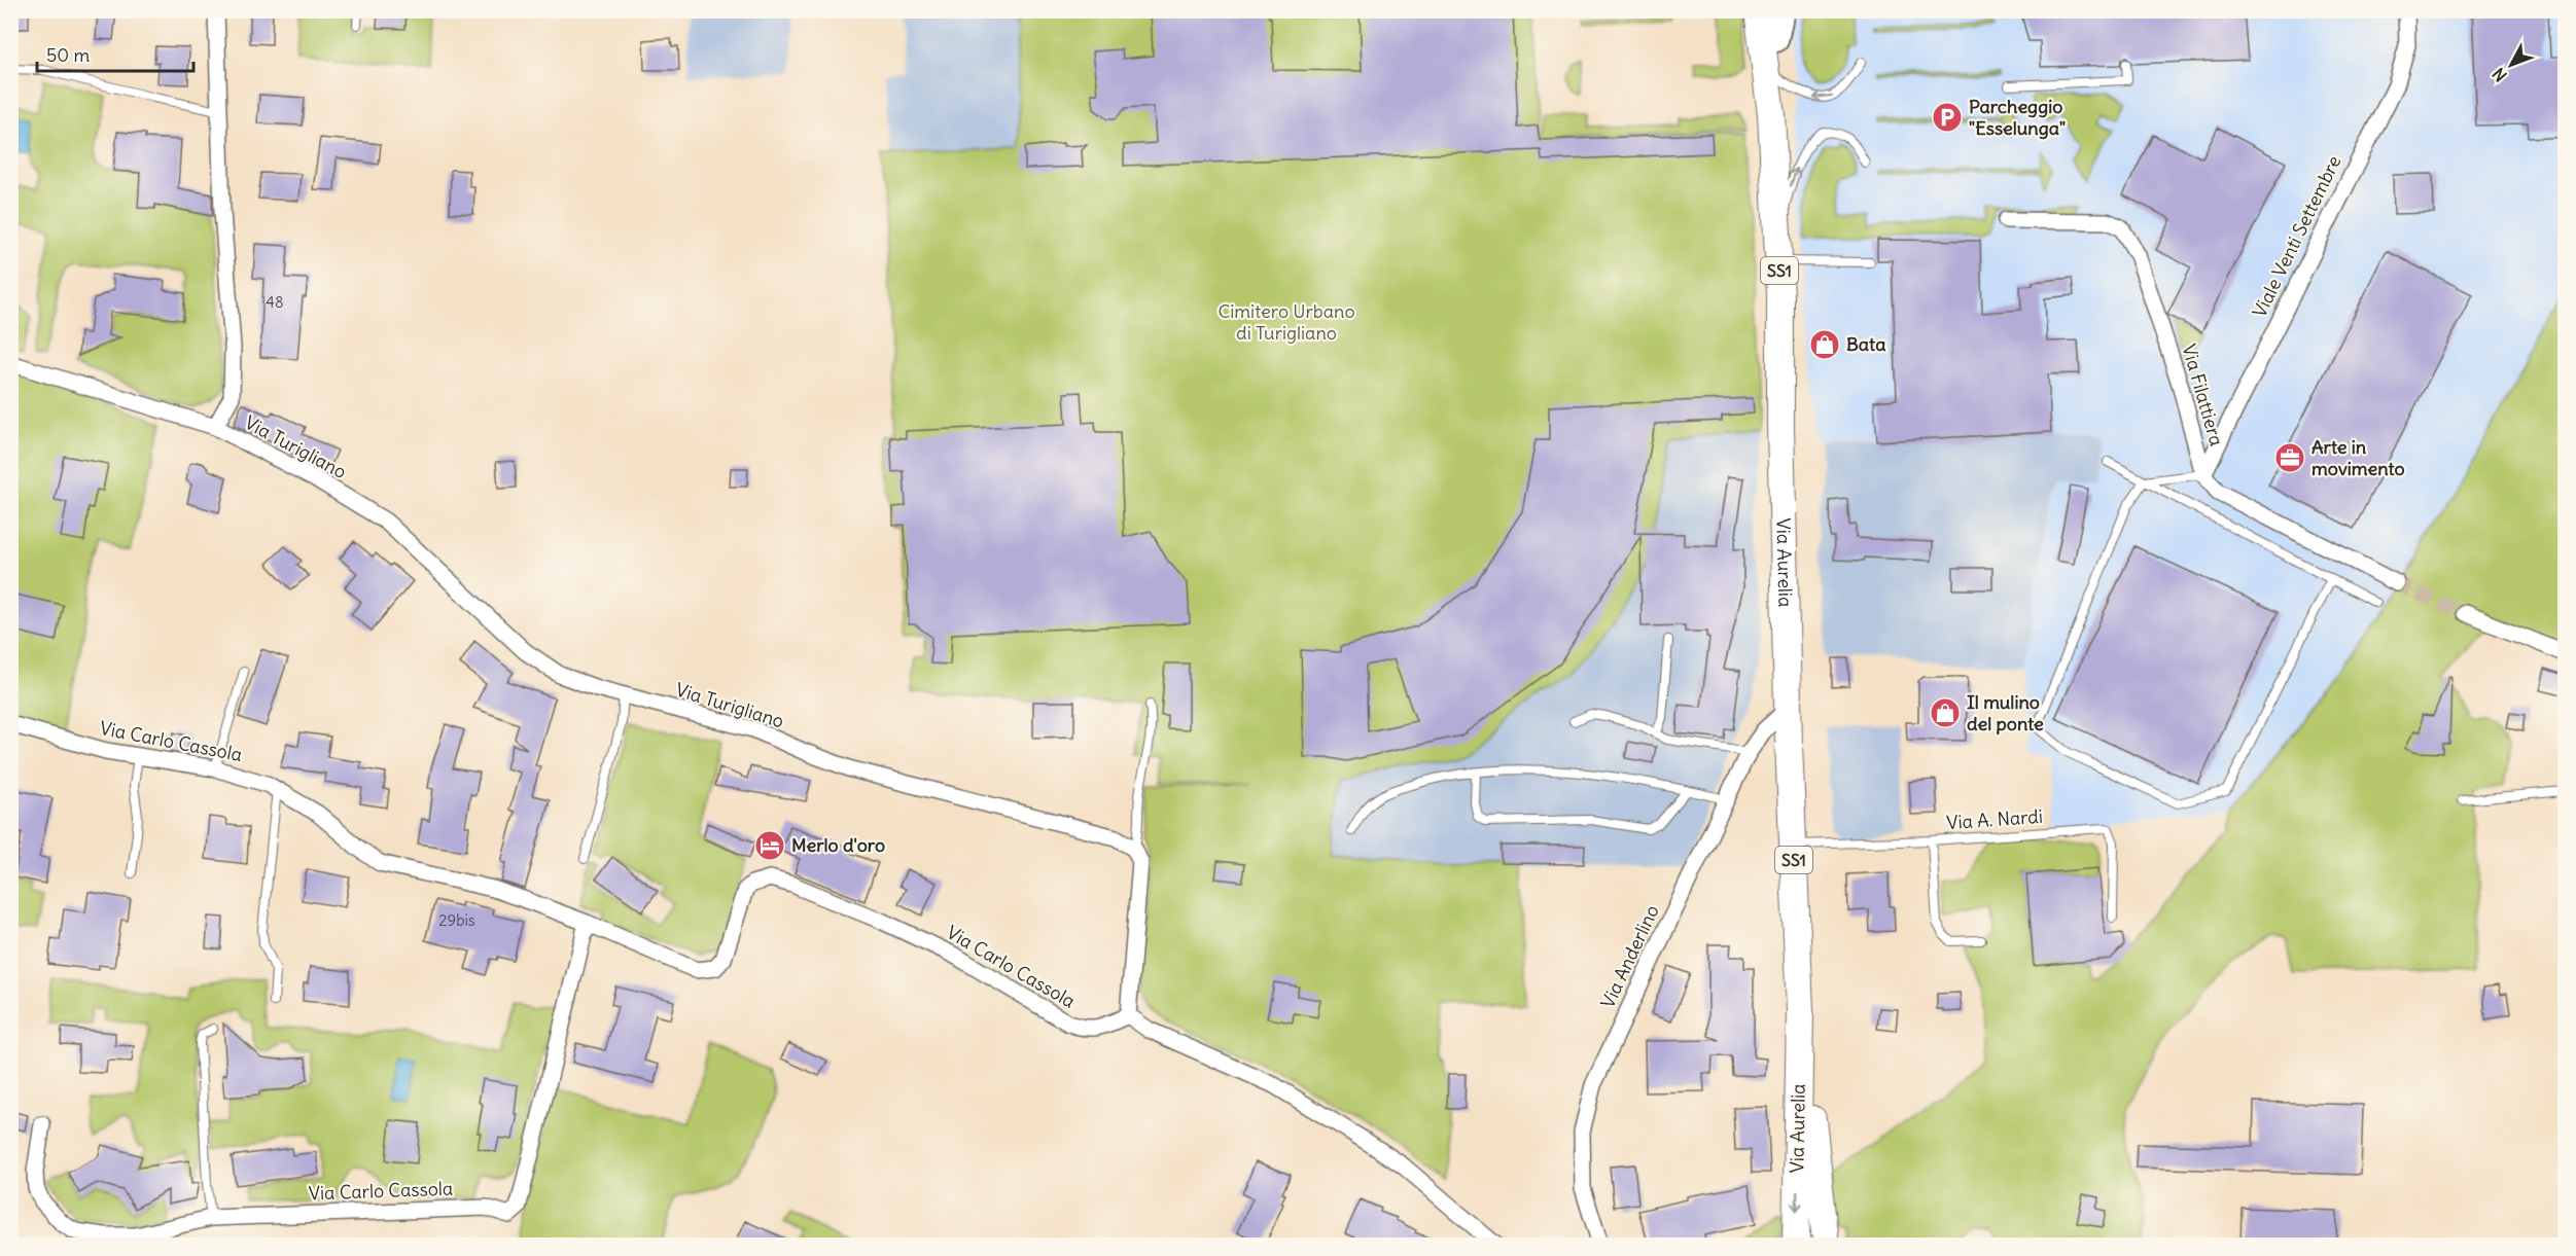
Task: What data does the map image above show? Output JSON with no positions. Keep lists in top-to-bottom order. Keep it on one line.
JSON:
{"streets":{"main road":["SS1","Via Aurelia"],"street":["Viale Venti Settembre","Via Filattiera","Via Turigliano","Via Carlo Cassola","Via Anderlino"],"lane":["Via A. Nardi"]},"crossings":[["Viale Venti Settembre","Via Filattiera"],["SS1","Via Aurelia"],["Via Aurelia","Via A. Nardi"],["Via Aurelia","Via Anderlino"]],"parks":["Cimitero Urbano di Turigliano"],"places":{"parking":["Parcheggio \"Esselunga\""],"shop":["Bata","Il mulino del ponte"],"office":["Arte in movimento"],"hotel":["Merlo d'oro"]},"house_numbers":["48","29bis"],"scale_bar":"50 m","north":"bottom left"}
